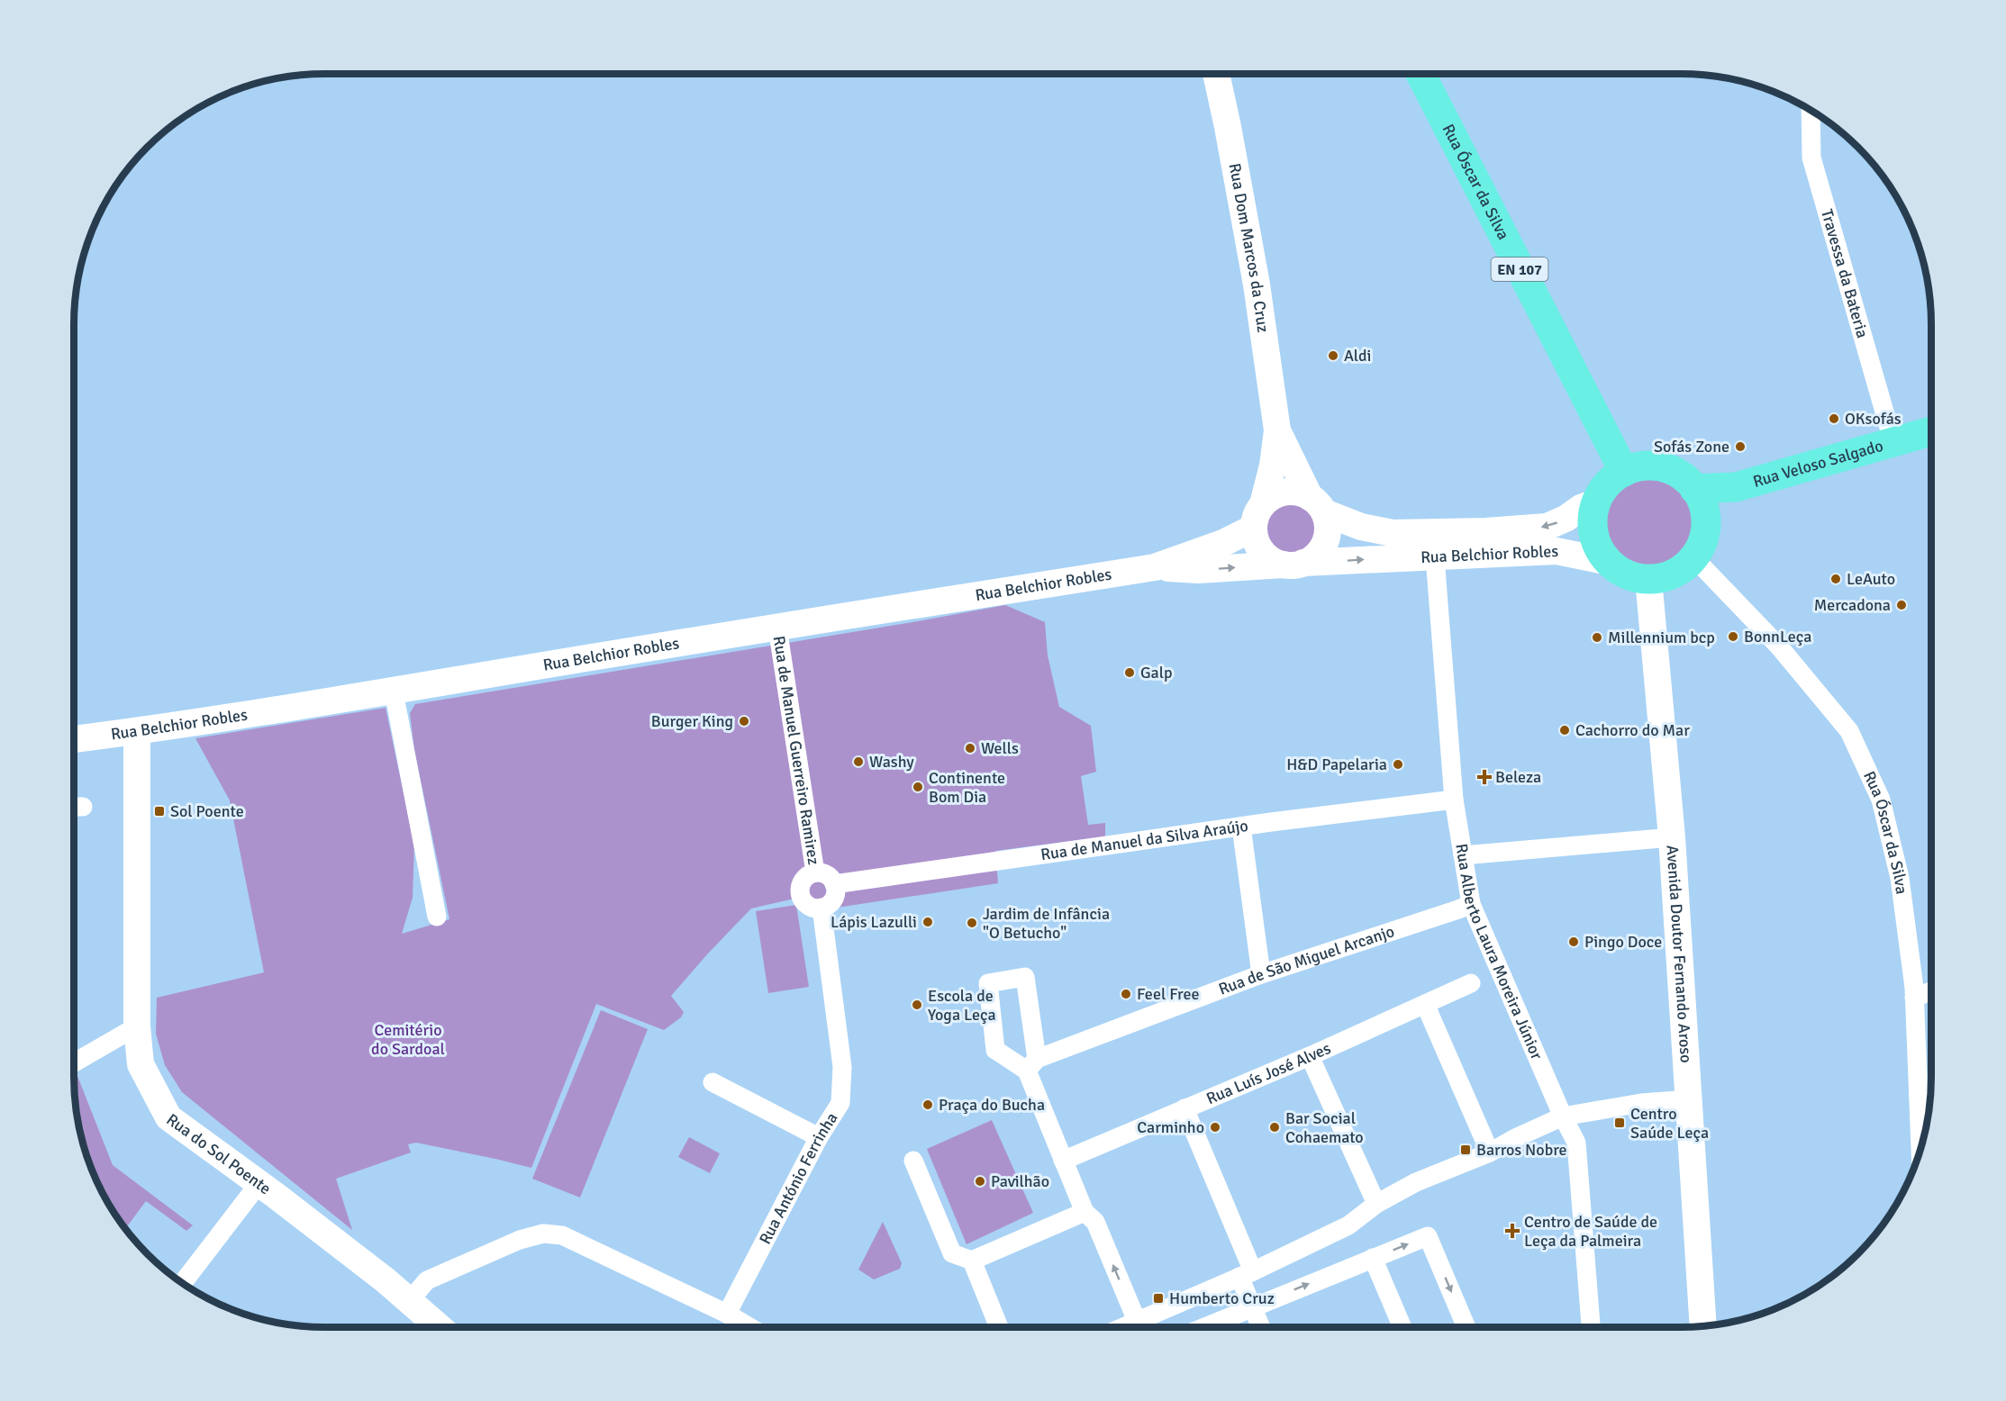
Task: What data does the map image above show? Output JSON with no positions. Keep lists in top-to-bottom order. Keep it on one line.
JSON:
{"streets":{"main road":["Rua Óscar da Silva","Rua Dom Marcos da Cruz","EN 107","Rua Veloso Salgado","Rua Belchior Robles","Avenida Doutor Fernando Aroso","Rua do Sol Poente"],"street":["Travessa da Bateria","Rua de Manuel Guerreiro Ramirez","Rua de Manuel da Silva Araújo","Rua Alberto Laura Moreira Júnior","Rua de São Miguel Arcanjo","Rua Luís José Alves","Rua António Ferrinha"]},"crossings":[["Rua Óscar da Silva","Rua Veloso Salgado"],["Rua Óscar da Silva","Rua Belchior Robles"],["Rua Óscar da Silva","Avenida Doutor Fernando Aroso"],["Rua Dom Marcos da Cruz","Rua Belchior Robles"],["Travessa da Bateria","Rua Veloso Salgado"],["Rua Veloso Salgado","Rua Belchior Robles"],["Rua Veloso Salgado","Avenida Doutor Fernando Aroso"],["Rua Belchior Robles","Rua de Manuel Guerreiro Ramirez"],["Rua Belchior Robles","Rua Alberto Laura Moreira Júnior"],["Rua Belchior Robles","Avenida Doutor Fernando Aroso"],["Rua Belchior Robles","Rua do Sol Poente"],["Rua de Manuel Guerreiro Ramirez","Rua de Manuel da Silva Araújo"],["Rua de Manuel Guerreiro Ramirez","Rua António Ferrinha"],["Rua de Manuel da Silva Araújo","Rua Alberto Laura Moreira Júnior"],["Rua de Manuel da Silva Araújo","Rua António Ferrinha"],["Rua Alberto Laura Moreira Júnior","Rua de São Miguel Arcanjo"],["Rua de São Miguel Arcanjo","Rua Luís José Alves"]],"parks":["Cemitério do Sardoal"],"places":{"other":["Aldi","OKsofás","Sofás Zone","LeAuto","Mercadona","BonnLeça","Millennium bcp","Galp","Burger King","Cachorro do Mar","Wells","Washy","H&D Papelaria","Continente Bom Dia","Lápis Lazulli","Jardim de Infância \"O Betucho\"","Pingo Doce","Feel Free","Escola de Yoga Leça","Praça do Bucha","Carminho","Bar Social Cohaemato","Pavilhão"],"health":["Beleza","Centro de Saúde de Leça da Palmeira"],"transit":["Sol Poente","Centro Saúde Leça","Barros Nobre","Humberto Cruz"]}}
